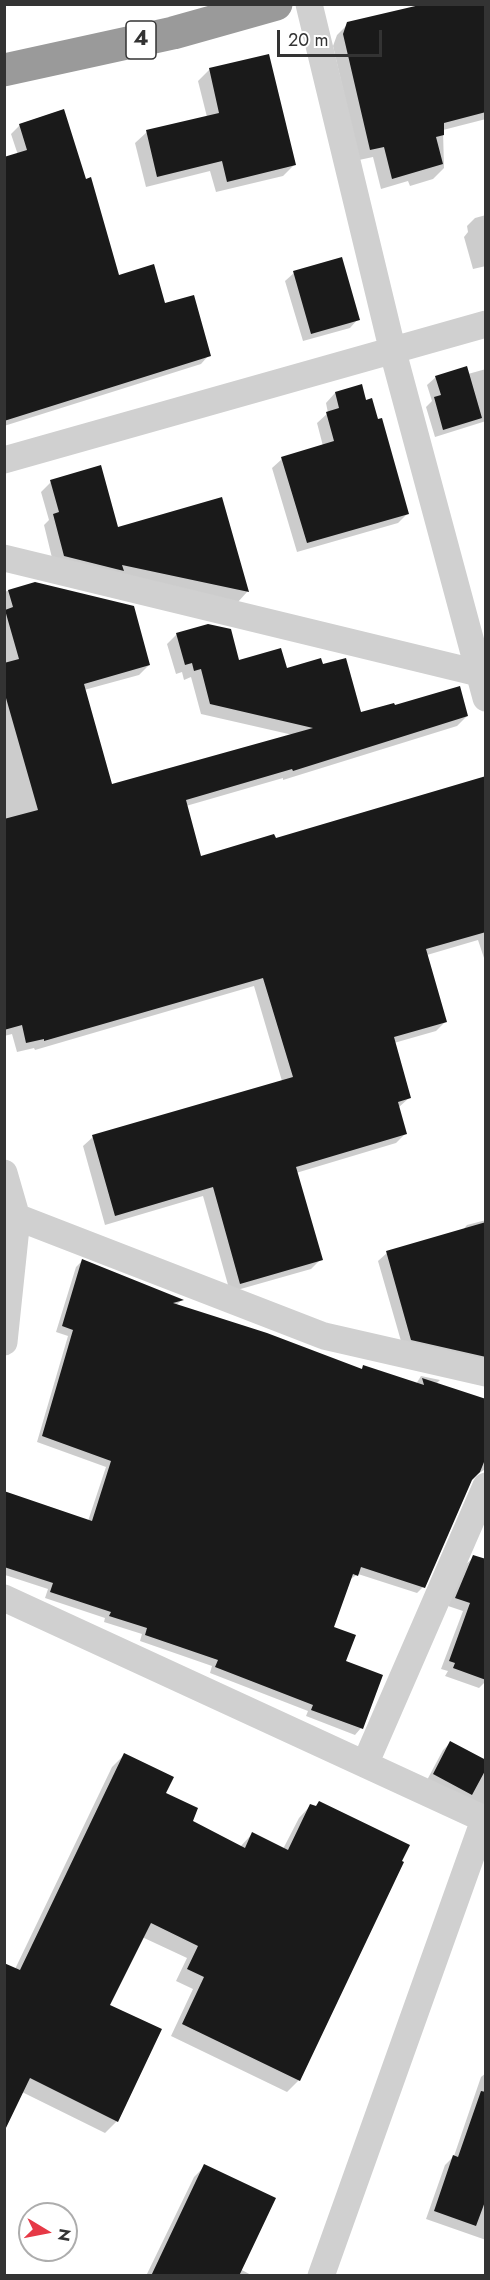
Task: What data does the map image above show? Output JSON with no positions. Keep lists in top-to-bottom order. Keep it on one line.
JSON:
{"streets":{"highway":["4"]},"scale_bar":"20 m","north":"right"}
